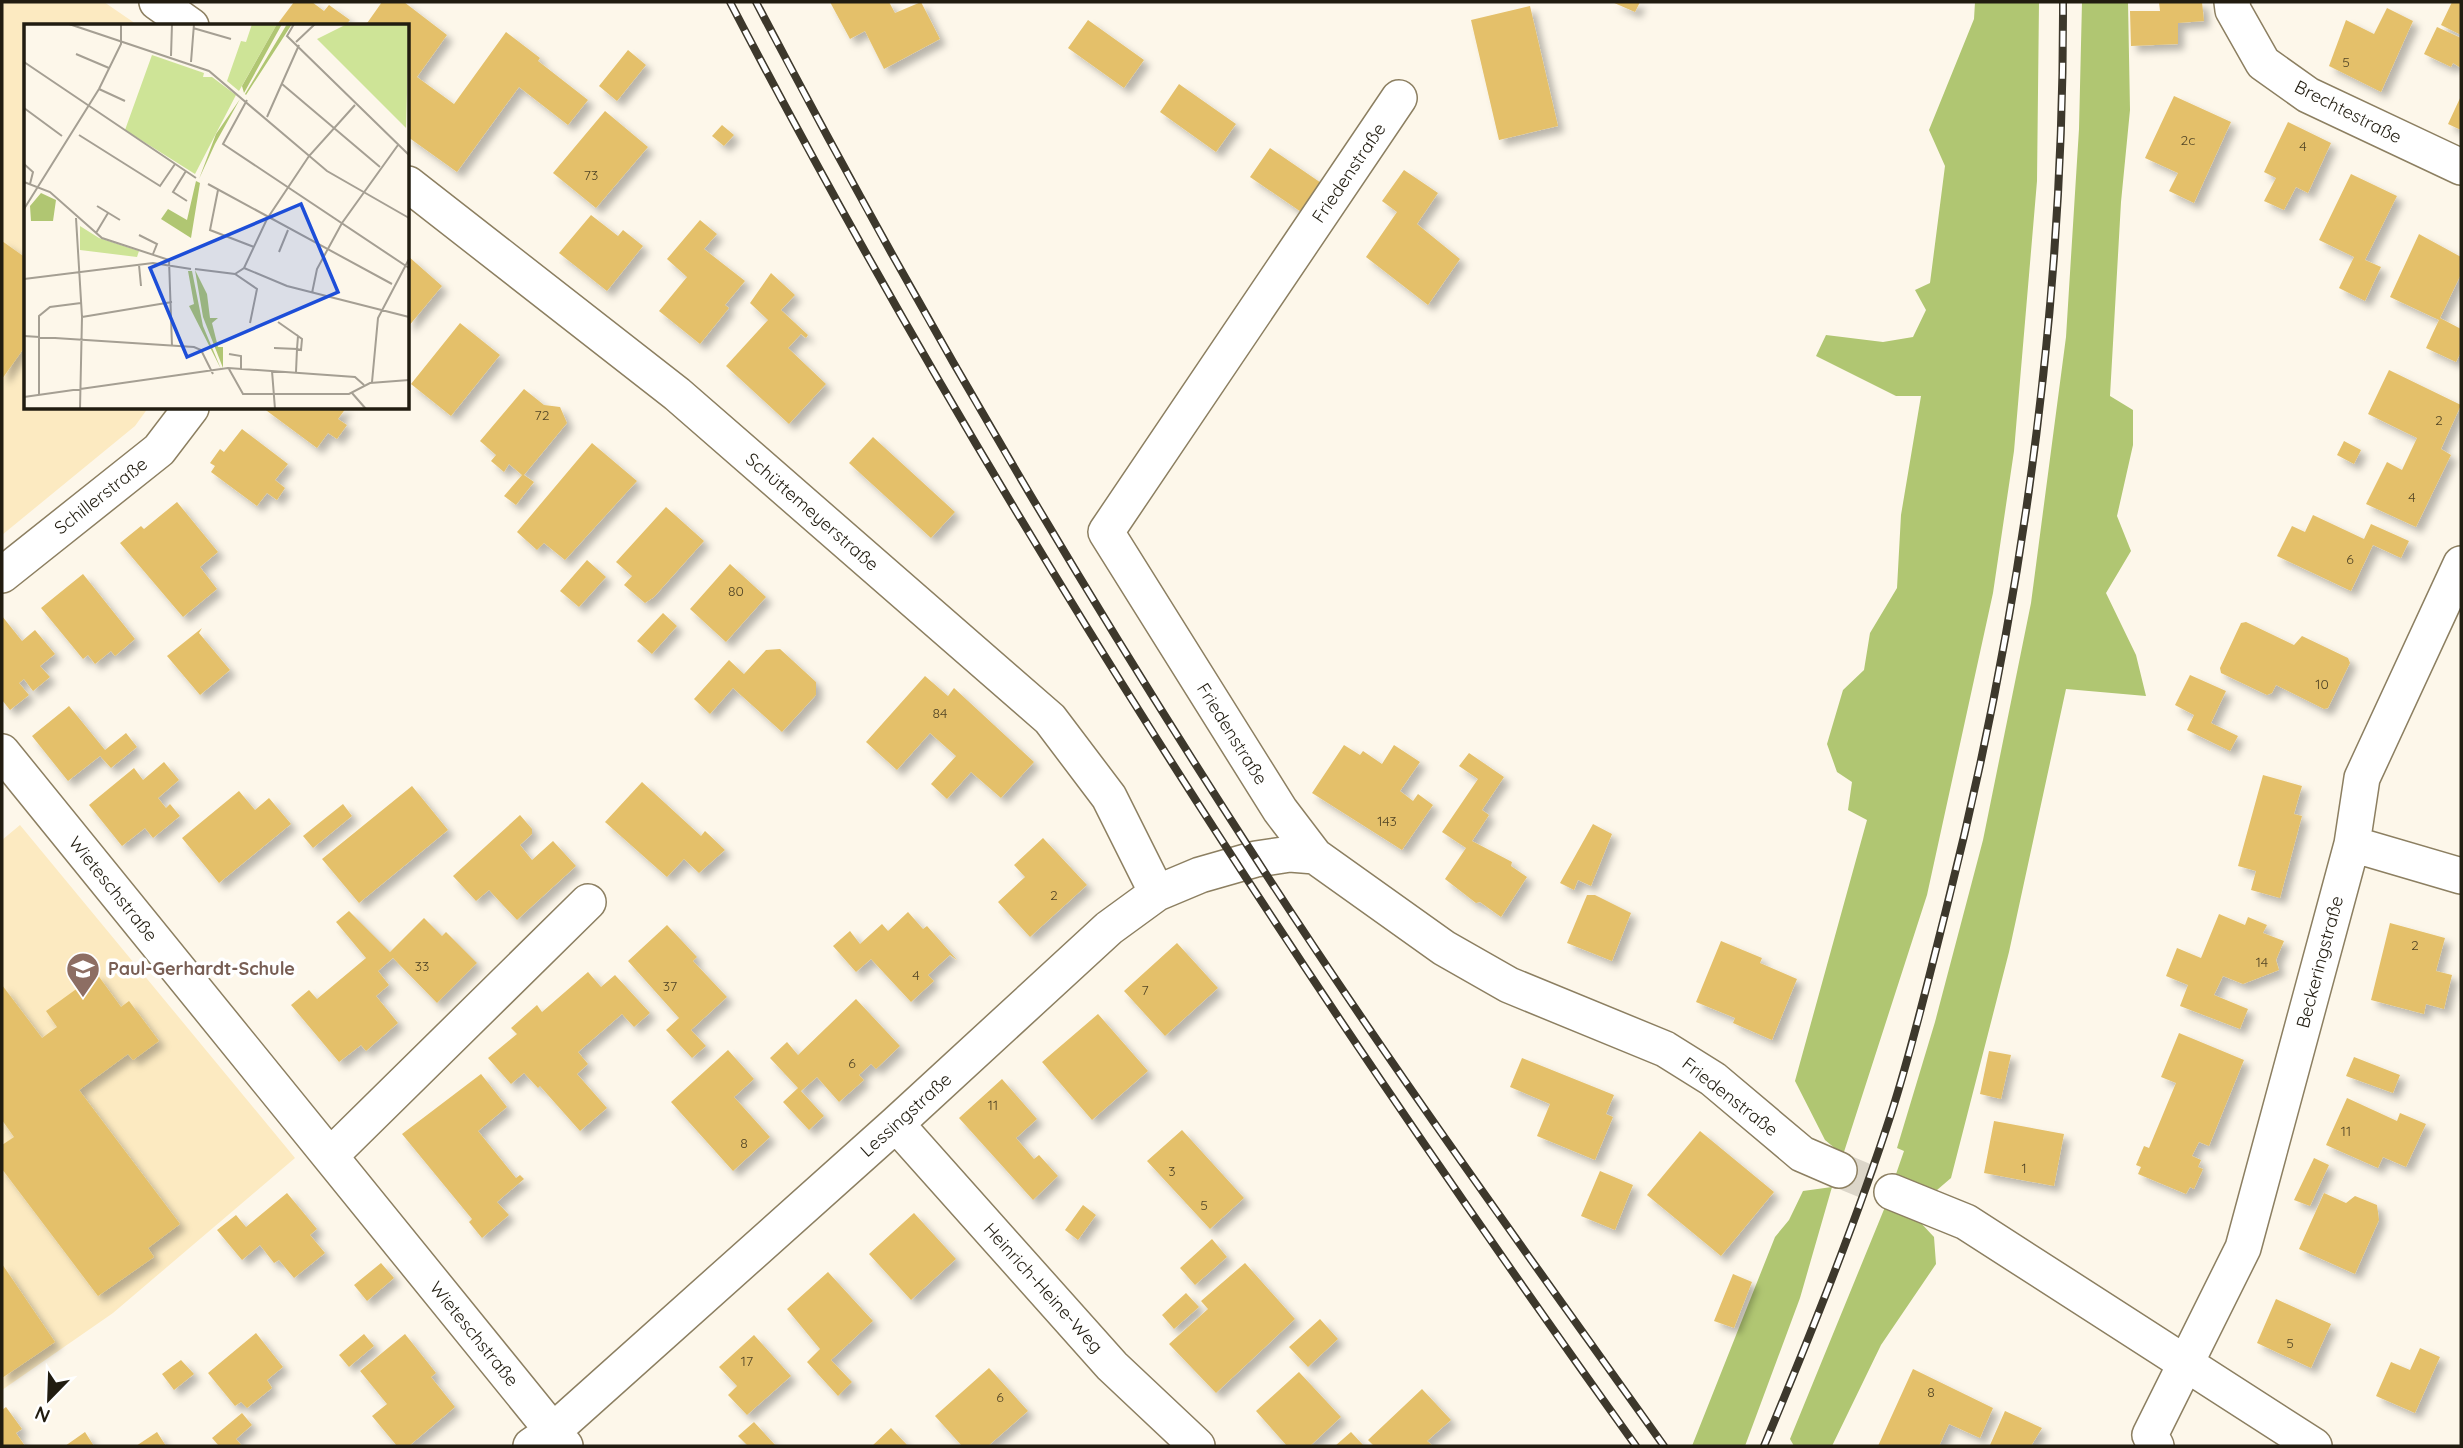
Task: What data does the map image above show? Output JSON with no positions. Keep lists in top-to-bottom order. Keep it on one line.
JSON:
{"streets":{"street":["Brechtestraße","Friedenstraße","Schillerstraße","Schüttemeyerstraße","Wieteschstraße","Beckeringstraße","Lessingstraße","Heinrich-Heine-Weg"]},"crossings":[["Friedenstraße","Lessingstraße"],["Schüttemeyerstraße","Lessingstraße"],["Wieteschstraße","Lessingstraße"],["Lessingstraße","Heinrich-Heine-Weg"]],"places":{"school or university":["Paul-Gerhardt-Schule"]},"house_numbers":["5","2c","4","73","72","2","4","6","80","10","84","143","2","2","14","33","4","37","7","6","11","11","8","1","3","5","5","17","8","6"],"north":"bottom left"}
